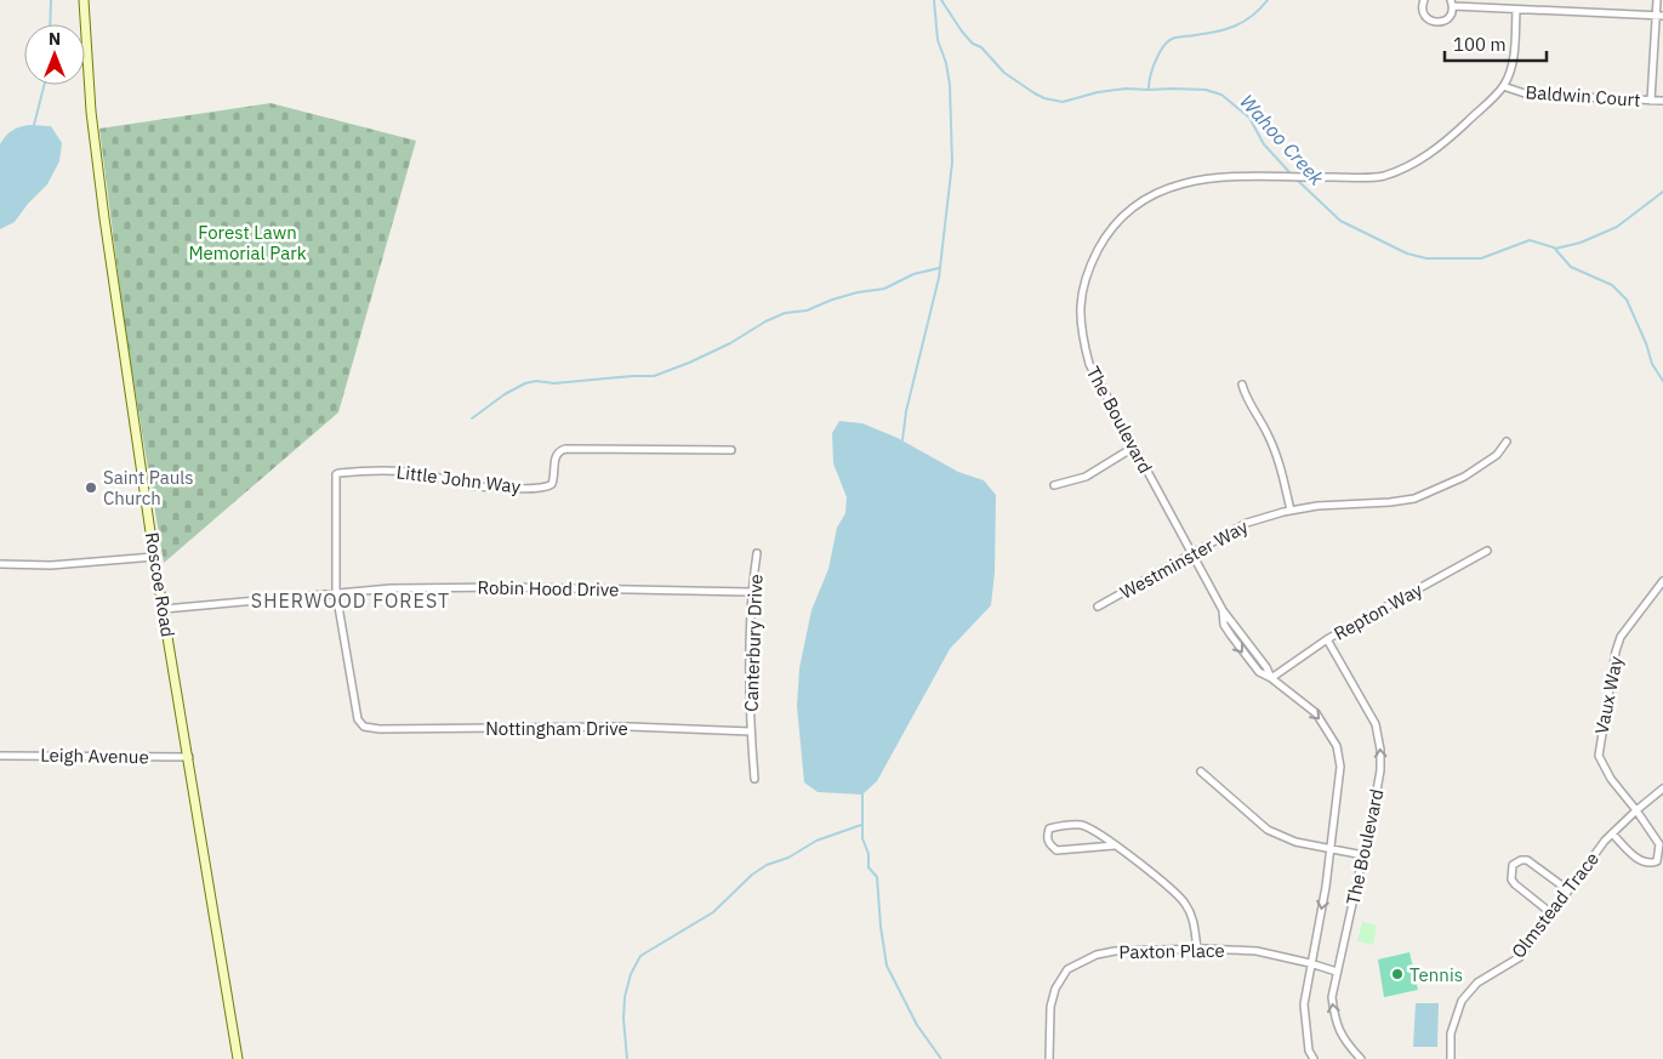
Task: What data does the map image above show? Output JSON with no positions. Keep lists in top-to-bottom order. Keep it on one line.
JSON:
{"streets":{"main road":["Roscoe Road"],"street":["Baldwin Court","The Boulevard","Little John Way","Westminster Way","Robin Hood Drive","Repton Way","Canterbury Drive","Vaux Way","Nottingham Drive","Leigh Avenue","Olmstead Trace","Paxton Place"]},"crossings":[["Baldwin Court","The Boulevard"],["The Boulevard","Westminster Way"],["The Boulevard","Repton Way"],["The Boulevard","Paxton Place"],["Little John Way","Robin Hood Drive"],["Little John Way","Nottingham Drive"],["Roscoe Road","Robin Hood Drive"],["Roscoe Road","Leigh Avenue"],["Robin Hood Drive","Canterbury Drive"],["Robin Hood Drive","Nottingham Drive"],["Canterbury Drive","Nottingham Drive"],["Vaux Way","Olmstead Trace"]],"districts":["SHERWOOD FOREST"],"water":["Wahoo Creek"],"parks":["Forest Lawn Memorial Park"],"places":["Saint Pauls Church","Tennis"],"scale_bar":"100 m","north":"top"}
